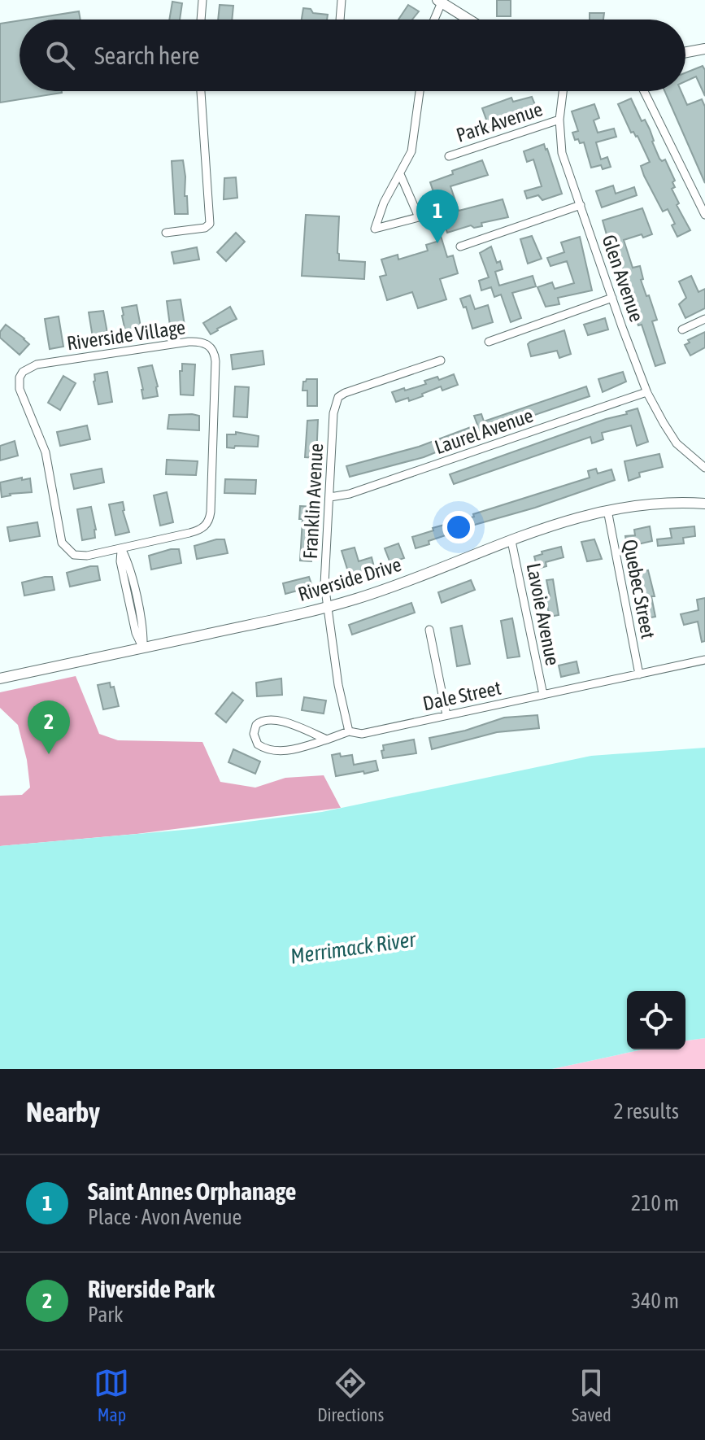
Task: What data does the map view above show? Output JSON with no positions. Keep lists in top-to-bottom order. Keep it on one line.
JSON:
{"streets":{"main road":["Riverside Drive"],"street":["Park Avenue","Glen Avenue","Riverside Village","Laurel Avenue","Franklin Avenue","Quebec Street","Lavoie Avenue","Dale Street"]},"crossings":[["Park Avenue","Glen Avenue"],["Glen Avenue","Laurel Avenue"],["Laurel Avenue","Franklin Avenue"],["Franklin Avenue","Riverside Drive"],["Riverside Drive","Quebec Street"],["Riverside Drive","Lavoie Avenue"],["Quebec Street","Dale Street"],["Lavoie Avenue","Dale Street"]],"water":["Merrimack River"],"page":{"search":"Search here","pins":["1","2"],"heading":["Nearby","2 results"],"list":[{"mark":"1","name":"Saint Annes Orphanage","note":"Place · Avon Avenue","value":"210 m"},{"mark":"2","name":"Riverside Park","note":"Park","value":"340 m"}],"nav":["Map","Directions","Saved"]}}
